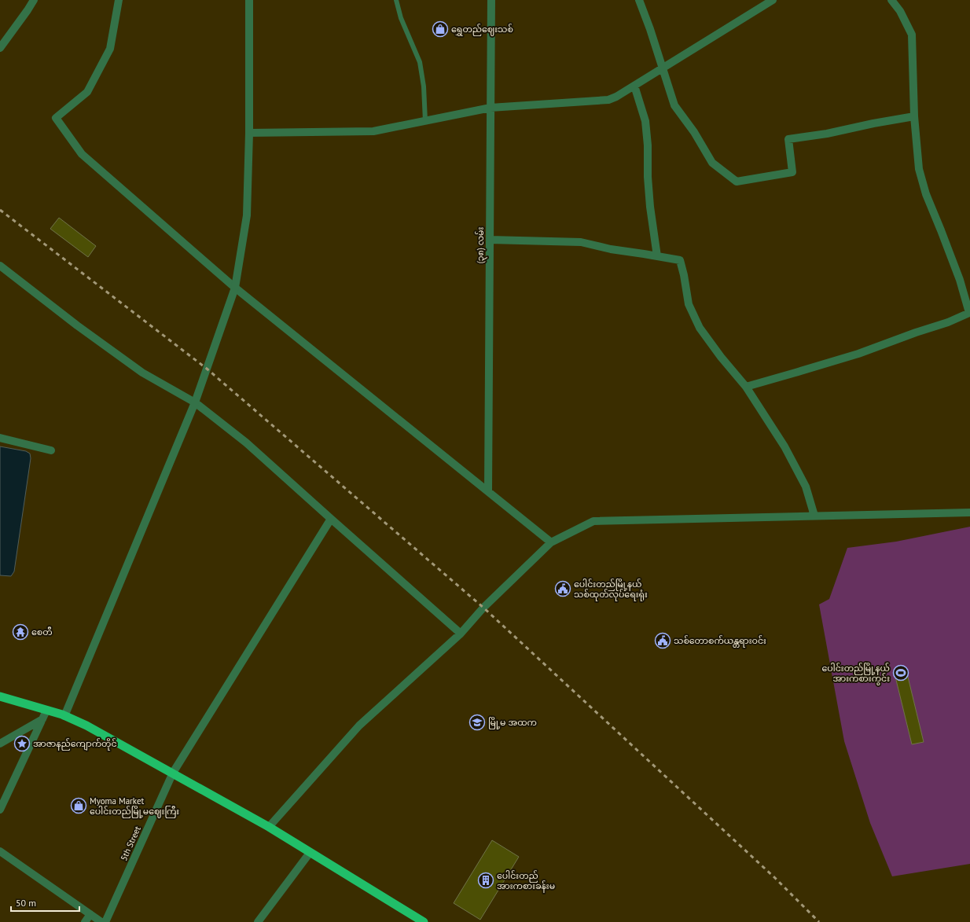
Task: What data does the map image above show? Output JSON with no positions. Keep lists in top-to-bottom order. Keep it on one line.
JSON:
{"streets":{"street":["(၃၈) လမ်း","5th Street"]},"places":{"shop":["ရွှေတည်ဈေးသစ်","Myoma Market ပေါင်းတည်မြို့မဈေးကြီး"],"public building":["ပေါင်းတည်မြို့နယ် သစ်ထုတ်လုပ်ရေးရုံး","သစ်တောစက်ယန္တရားဝင်း"],"temple":["စေတီ"],"sports":["‌ပေါင်းတည်မြို့နယ် အားကစားကွင်း"],"school or university":["မြို့မ အထက"],"place":["အာဇာနည်ကျောက်တိုင်"],"building":["ပေါင်းတည် အားကစားခန်းမ"]},"scale_bar":"50 m"}
